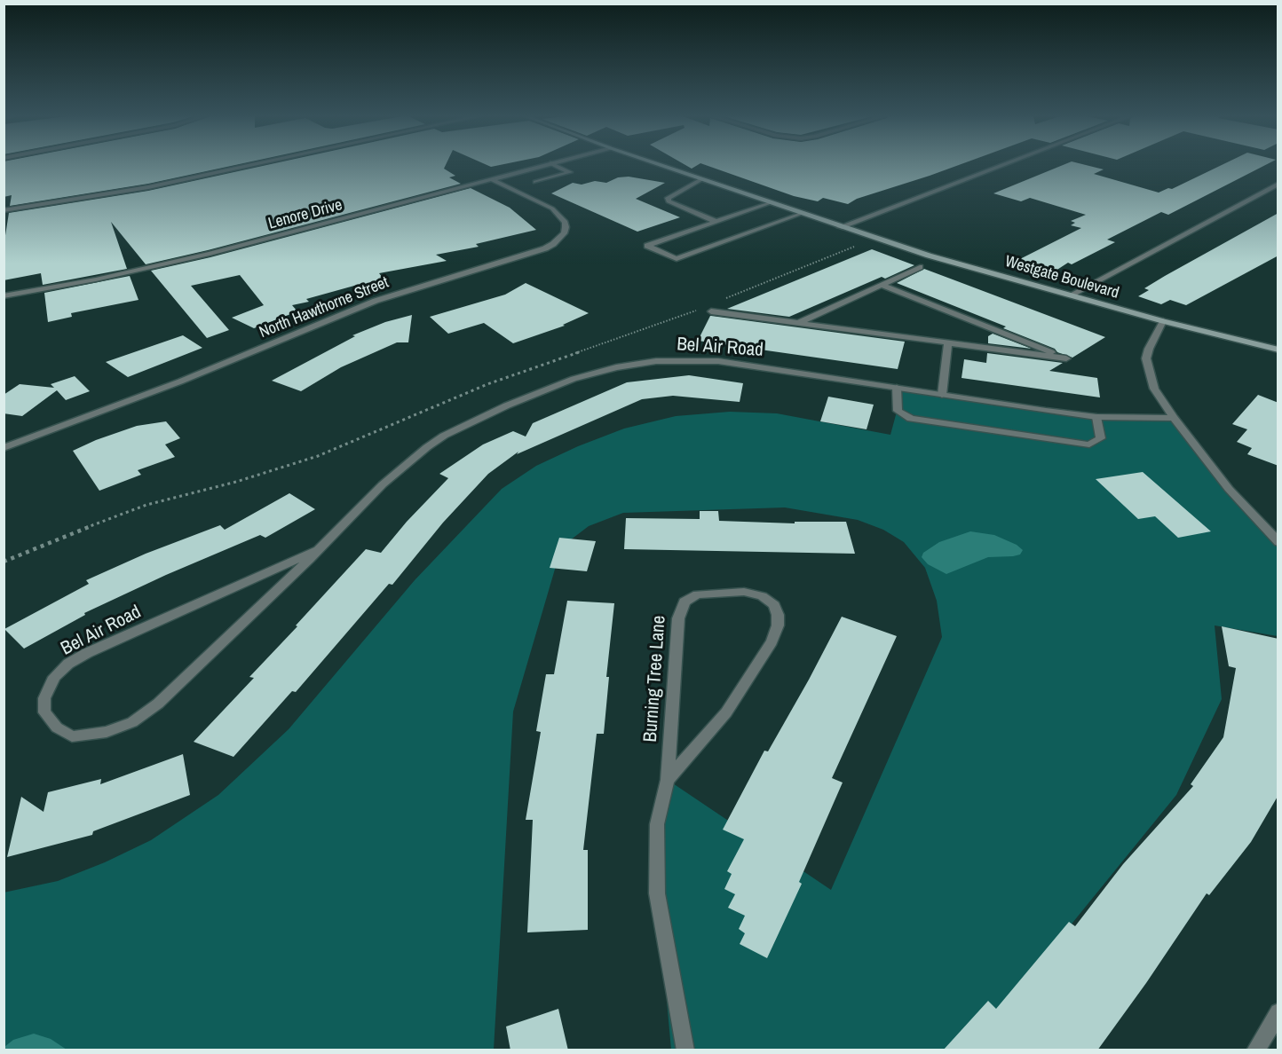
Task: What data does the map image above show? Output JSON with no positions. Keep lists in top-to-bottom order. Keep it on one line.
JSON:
{"streets":{"street":["Lenore Drive","Westgate Boulevard","North Hawthorne Street","Bel Air Road","Burning Tree Lane"]},"crossings":[["Lenore Drive","North Hawthorne Street"]]}
